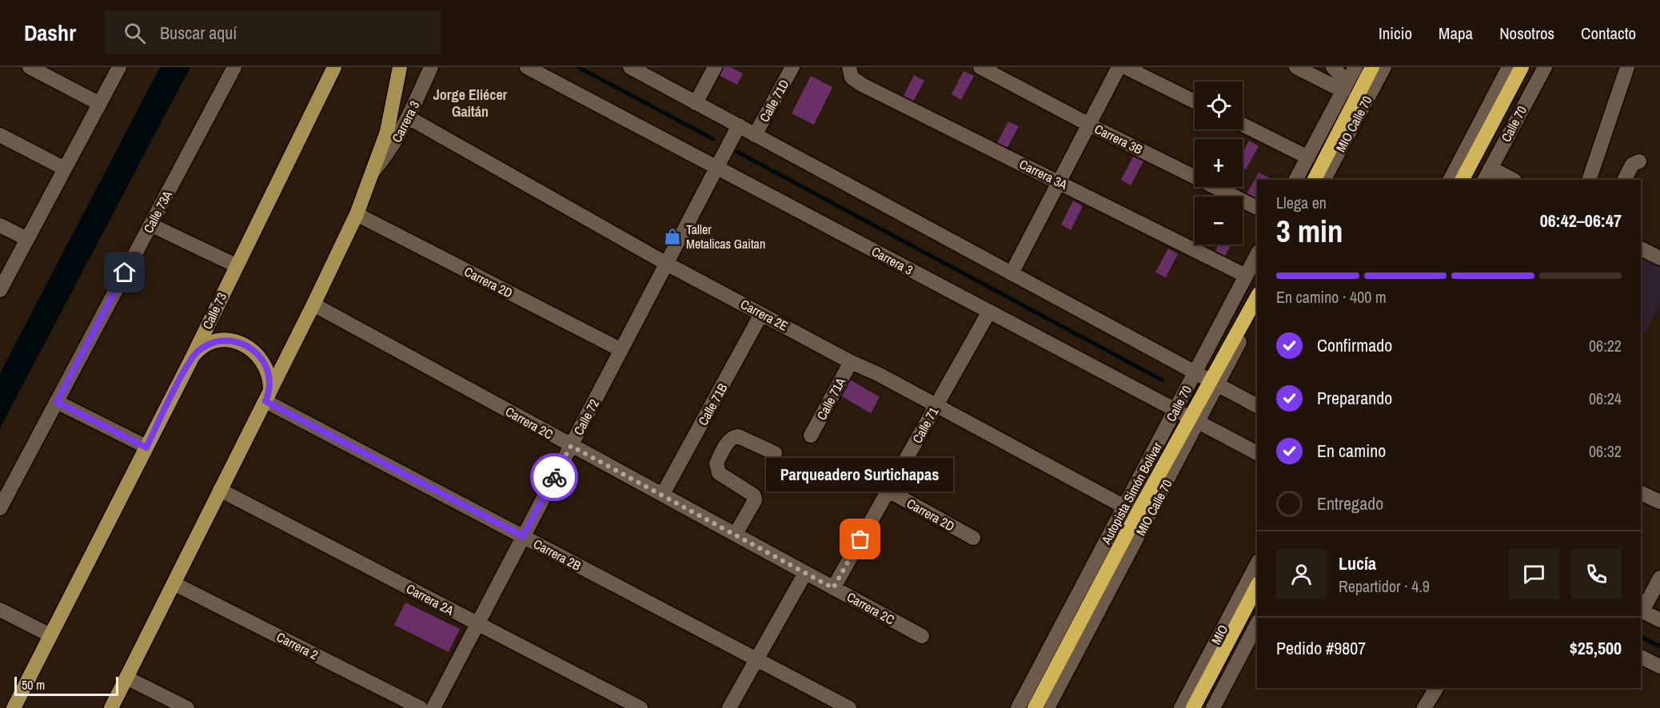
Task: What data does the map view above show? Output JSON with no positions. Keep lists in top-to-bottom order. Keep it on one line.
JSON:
{"streets":{"highway":["Autopista Simón Bolívar"],"main road":["Calle 73"],"street":["Calle 71D","Carrera 3","MIO Calle 70","Calle 70","Carrera 3B","Carrera 3A","Calle 73A","Carrera 2D","Carrera 2E","Calle 71A","Calle 71B","Calle 72","Carrera 2C","Calle 71","Carrera 2B","Carrera 2A","MIO","Carrera 2"]},"crossings":[["Carrera 3","MIO Calle 70"],["Carrera 3","Calle 70"],["Carrera 3","Carrera 2E"],["Carrera 3","Calle 72"],["Carrera 3","Calle 71"],["Carrera 3","Autopista Simón Bolívar"],["MIO Calle 70","Autopista Simón Bolívar"],["Calle 70","Carrera 3A"],["Calle 70","Carrera 2E"],["Carrera 2D","Calle 72"],["Carrera 2D","Calle 71"],["Carrera 2E","Calle 71A"],["Carrera 2E","Calle 71B"],["Carrera 2E","Calle 72"],["Carrera 2E","Calle 71"],["Calle 71B","Carrera 2C"],["Calle 72","Carrera 2C"],["Calle 72","Carrera 2B"],["Calle 72","Carrera 2A"],["Carrera 2C","Calle 71"]],"districts":["Jorge Eliécer Gaitán"],"places":{"shop":["Taller Metalicas Gaitan"],"other":["Parqueadero Surtichapas"]},"scale_bar":"50 m","page":{"header":"Dashr","search":"Buscar aquí","nav":["Inicio","Mapa","Nosotros","Contacto"],"map_buttons":["+","−"],"heading":["3 min","Llega en","06:42–06:47"],"panel":["Lucía","Repartidor · 4.9","Pedido #9807","$25,500"],"bar":"En camino · 400 m","list":[["Confirmado","06:22"],["Preparando","06:24"],["En camino","06:32"],"Entregado"],"bubble":"Parqueadero Surtichapas","scale":"50 m"}}
